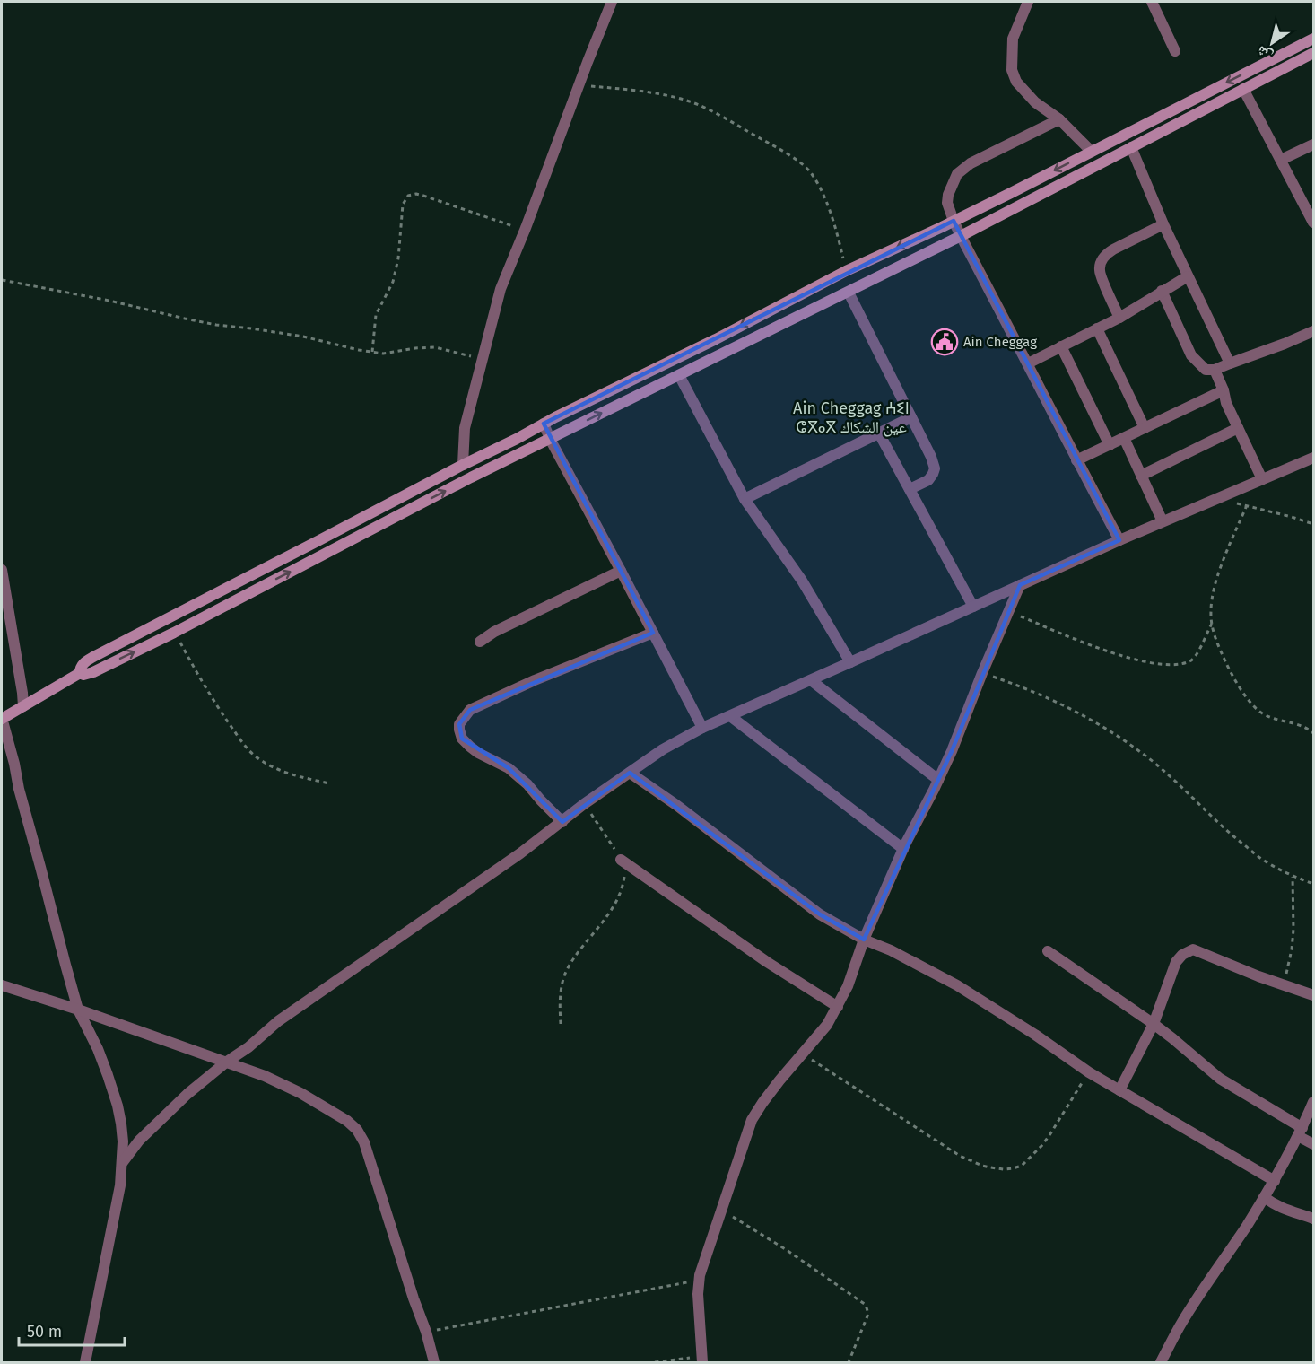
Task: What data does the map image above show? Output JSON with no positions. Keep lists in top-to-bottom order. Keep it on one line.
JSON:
{"districts":["Ain Cheggag ⵄⵉⵏ ⵛⴳⴰⴳ عين الشكاك"],"places":{"public building":["Ain Cheggag"]},"scale_bar":"50 m","north":"bottom left"}
